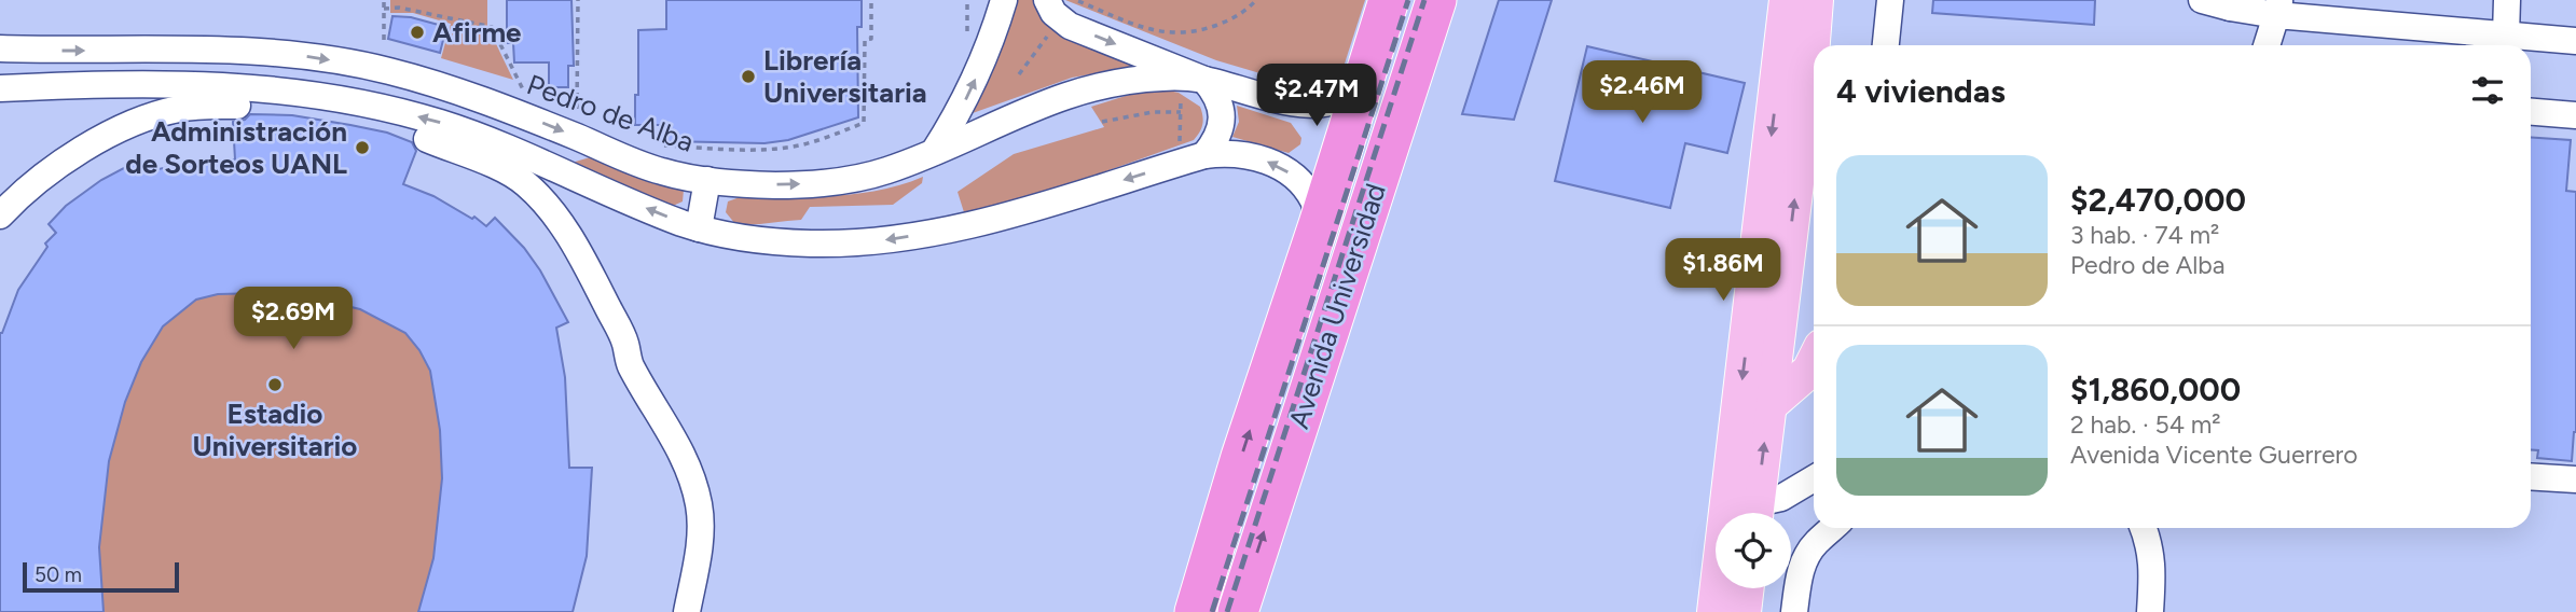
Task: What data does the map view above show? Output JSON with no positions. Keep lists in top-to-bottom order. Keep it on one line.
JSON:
{"streets":{"highway":["Avenida Universidad"],"street":["Pedro de Alba"]},"crossings":[["Pedro de Alba","Avenida Universidad"]],"one_way":["Avenida Universidad"],"places":["Afirme","Librería Universitaria","Administración de Sorteos UANL","Estadio Universitario"],"scale_bar":"50 m","page":{"heading":"4 viviendas","price":["$2.46M","$2.47M","$1.86M","$2.69M"],"list":[{"name":"$2,470,000","note":"3 hab. · 74 m² · Pedro de Alba"},{"name":"$1,860,000","note":"2 hab. · 54 m² · Avenida Vicente Guerrero"}],"scale":"50 m"}}
